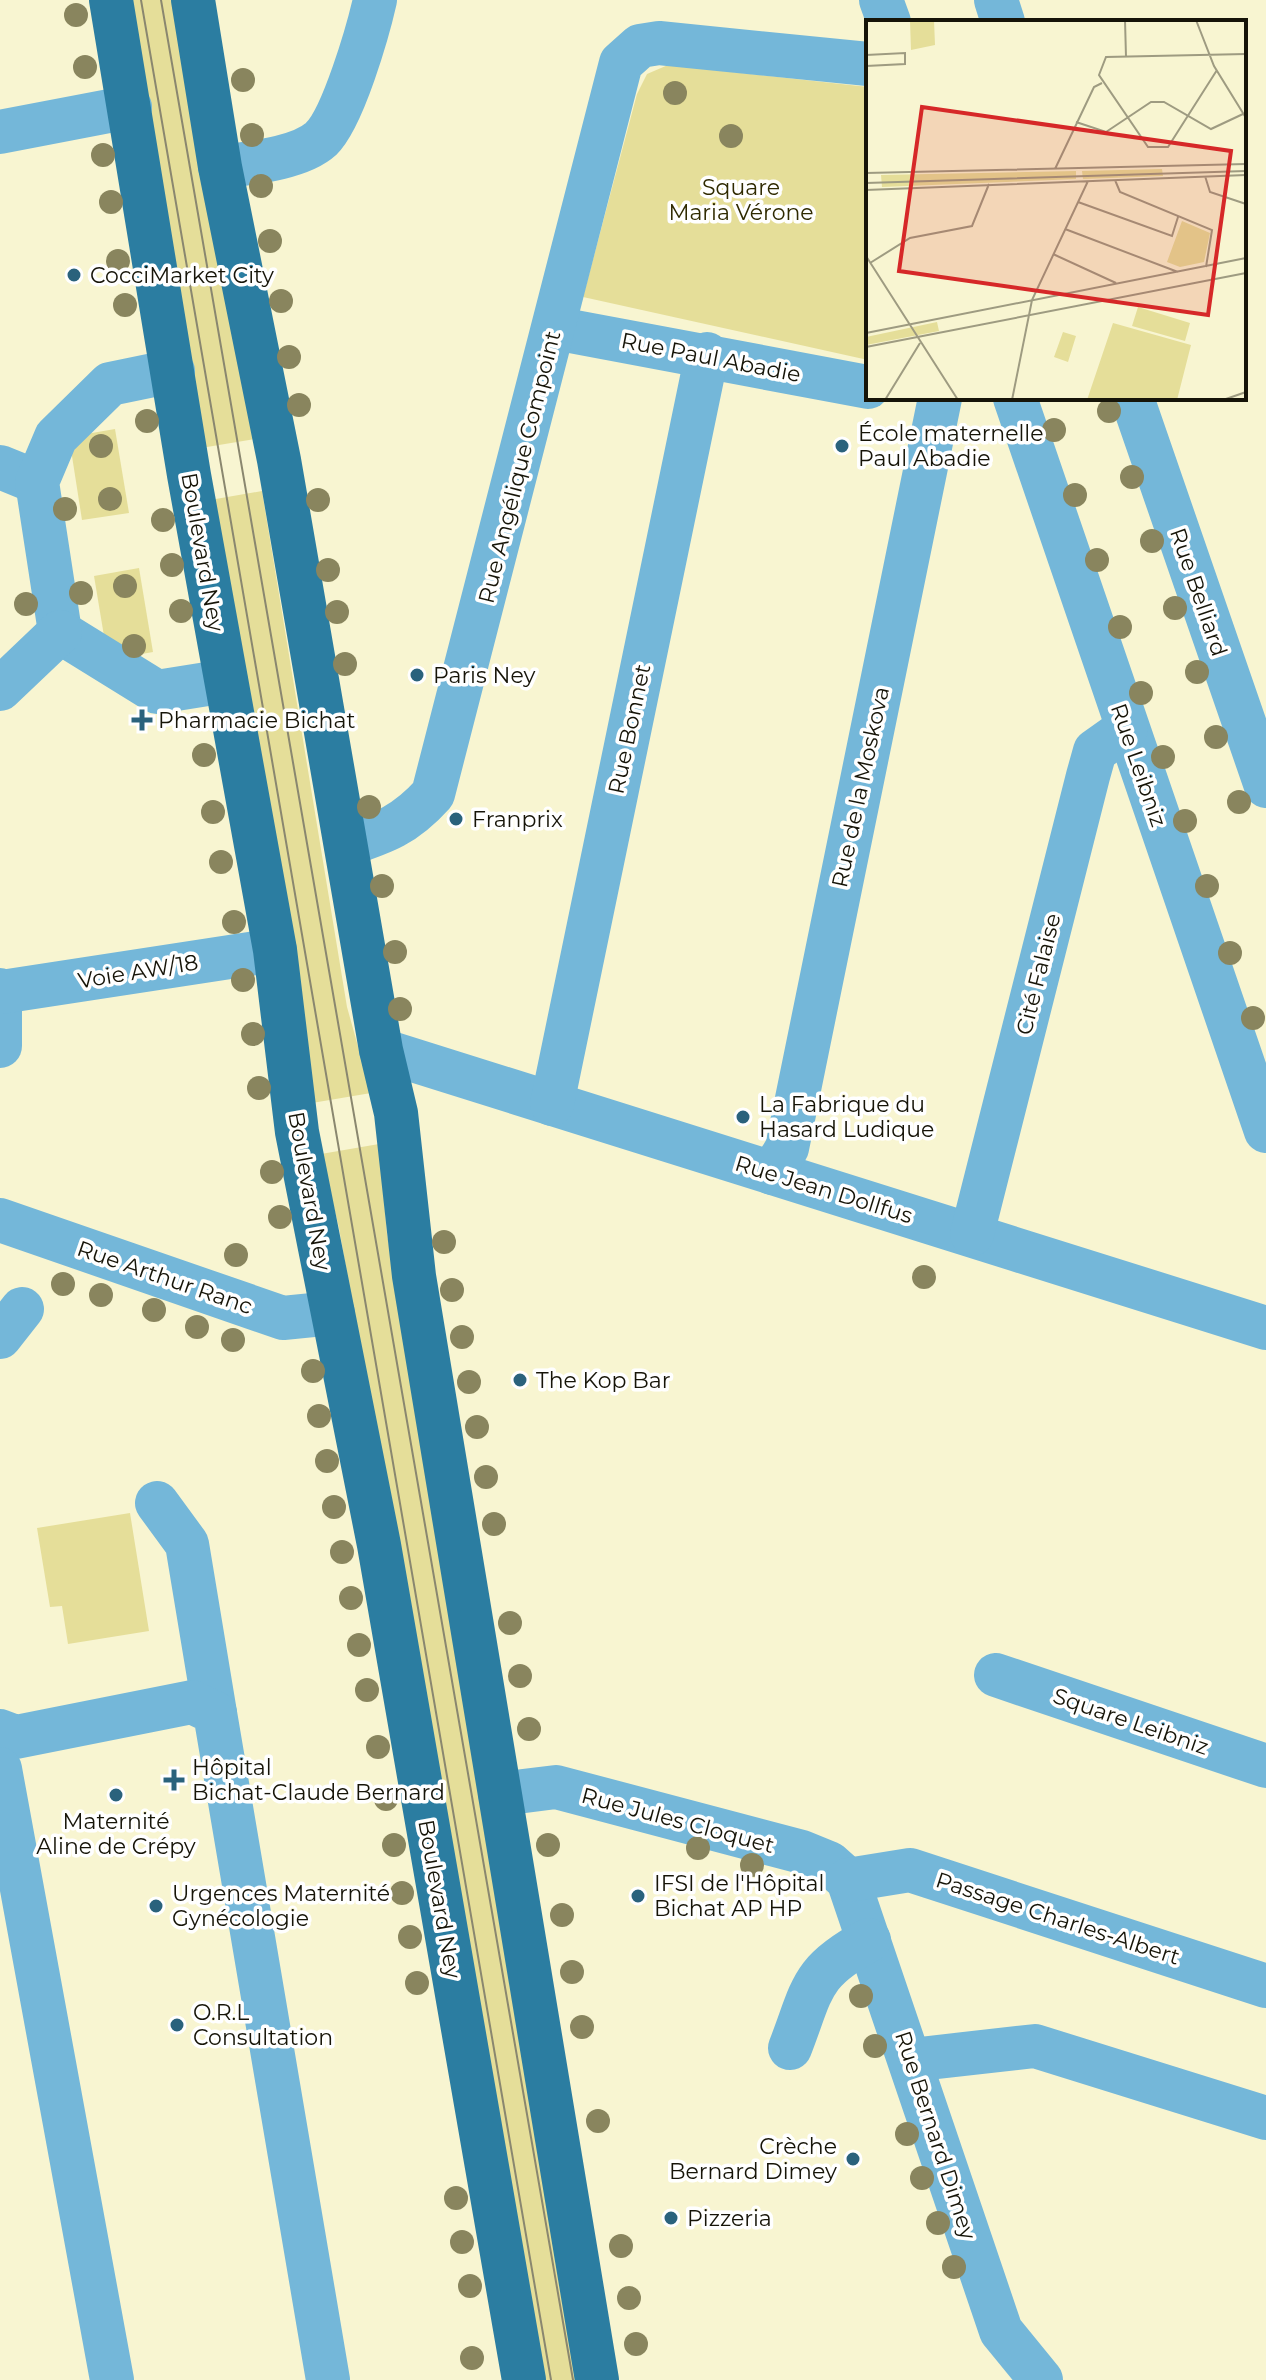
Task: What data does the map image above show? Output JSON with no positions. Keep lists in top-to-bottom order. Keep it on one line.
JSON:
{"streets":{"main road":["Boulevard Ney"],"street":["Rue Paul Abadie","Rue Angélique Compoint","Rue Belliard","Rue Bonnet","Rue Leibniz","Rue de la Moskova","Voie AW/18","Cité Falaise","Rue Jean Dollfus","Rue Arthur Ranc","Square Leibniz","Rue Jules Cloquet","Passage Charles-Albert","Rue Bernard Dimey"]},"crossings":[["Rue Paul Abadie","Rue Angélique Compoint"],["Rue Paul Abadie","Rue Bonnet"],["Boulevard Ney","Voie AW/18"],["Boulevard Ney","Rue Arthur Ranc"],["Rue Bonnet","Rue Jean Dollfus"],["Rue Leibniz","Cité Falaise"],["Rue de la Moskova","Rue Jean Dollfus"],["Cité Falaise","Rue Jean Dollfus"],["Rue Jules Cloquet","Passage Charles-Albert"],["Rue Jules Cloquet","Rue Bernard Dimey"],["Passage Charles-Albert","Rue Bernard Dimey"]],"parks":["Square Maria Vérone"],"places":{"other":["CocciMarket City","École maternelle Paul Abadie","Paris Ney","Franprix","La Fabrique du Hasard Ludique","The Kop Bar","Maternité Aline de Crépy","IFSI de l'Hôpital Bichat AP HP","Urgences Maternité Gynécologie","O.R.L Consultation","Crèche Bernard Dimey","Pizzeria"],"health":["Pharmacie Bichat","Hôpital Bichat-Claude Bernard"]}}
